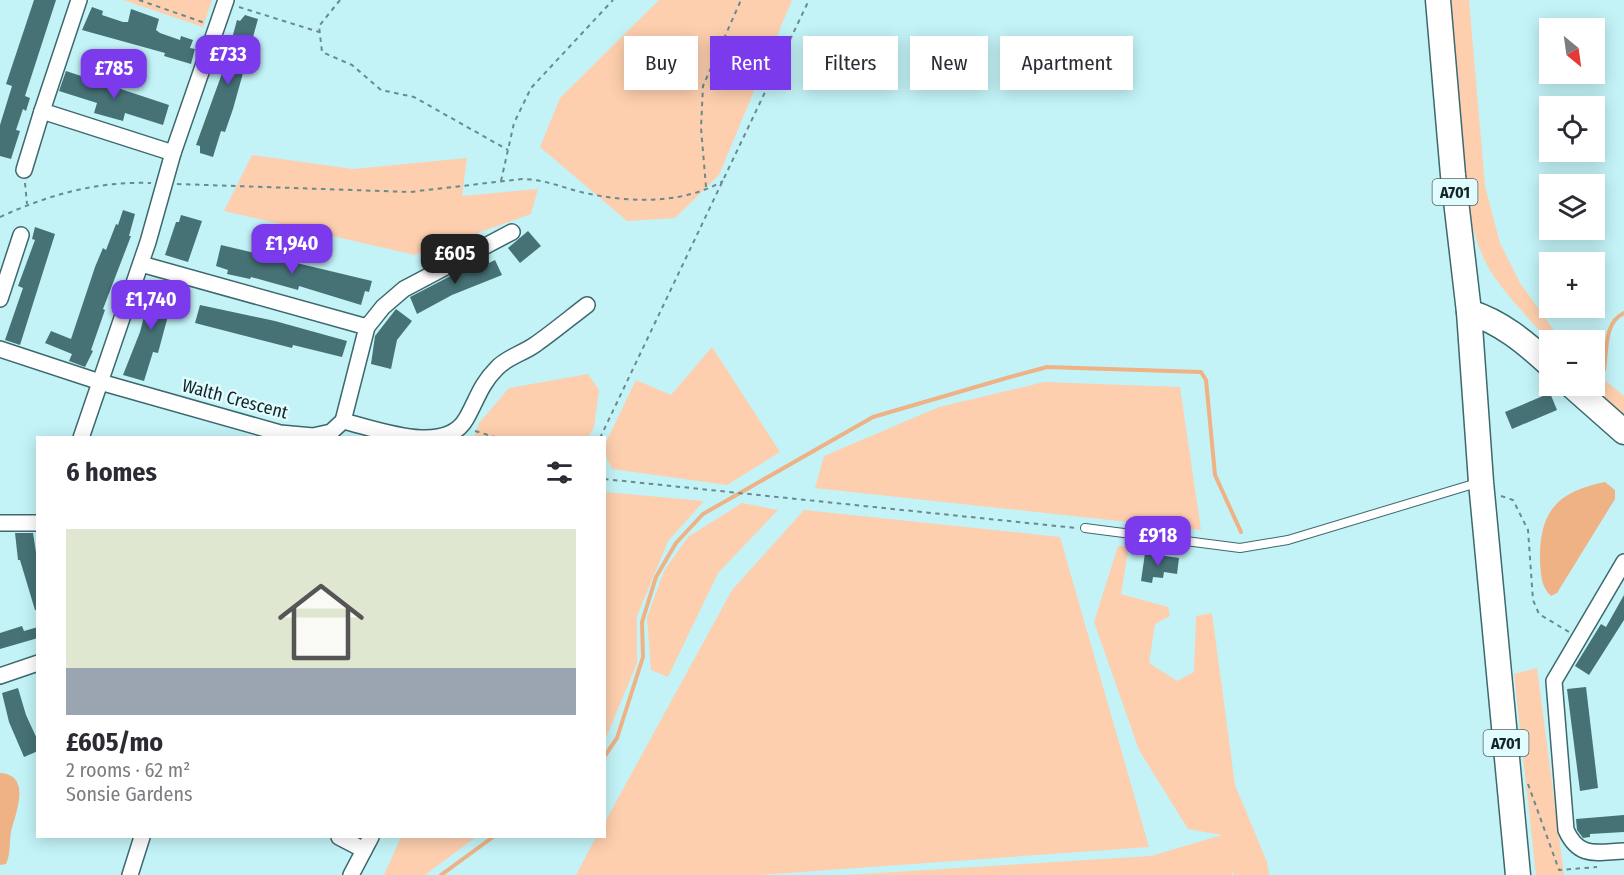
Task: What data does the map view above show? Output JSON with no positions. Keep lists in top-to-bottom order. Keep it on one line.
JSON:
{"streets":{"main road":["A701"],"street":["Walth Crescent"]},"north":"bottom right","page":{"map_buttons":["+","−"],"price":["£733","£785","£1,940","£605","£1,740","£918"],"chip":["Buy","Rent","Filters","New","Apartment"],"heading":"6 homes","list":[{"name":"£605/mo","note":"2 rooms · 62 m² · Sonsie Gardens"}]}}
